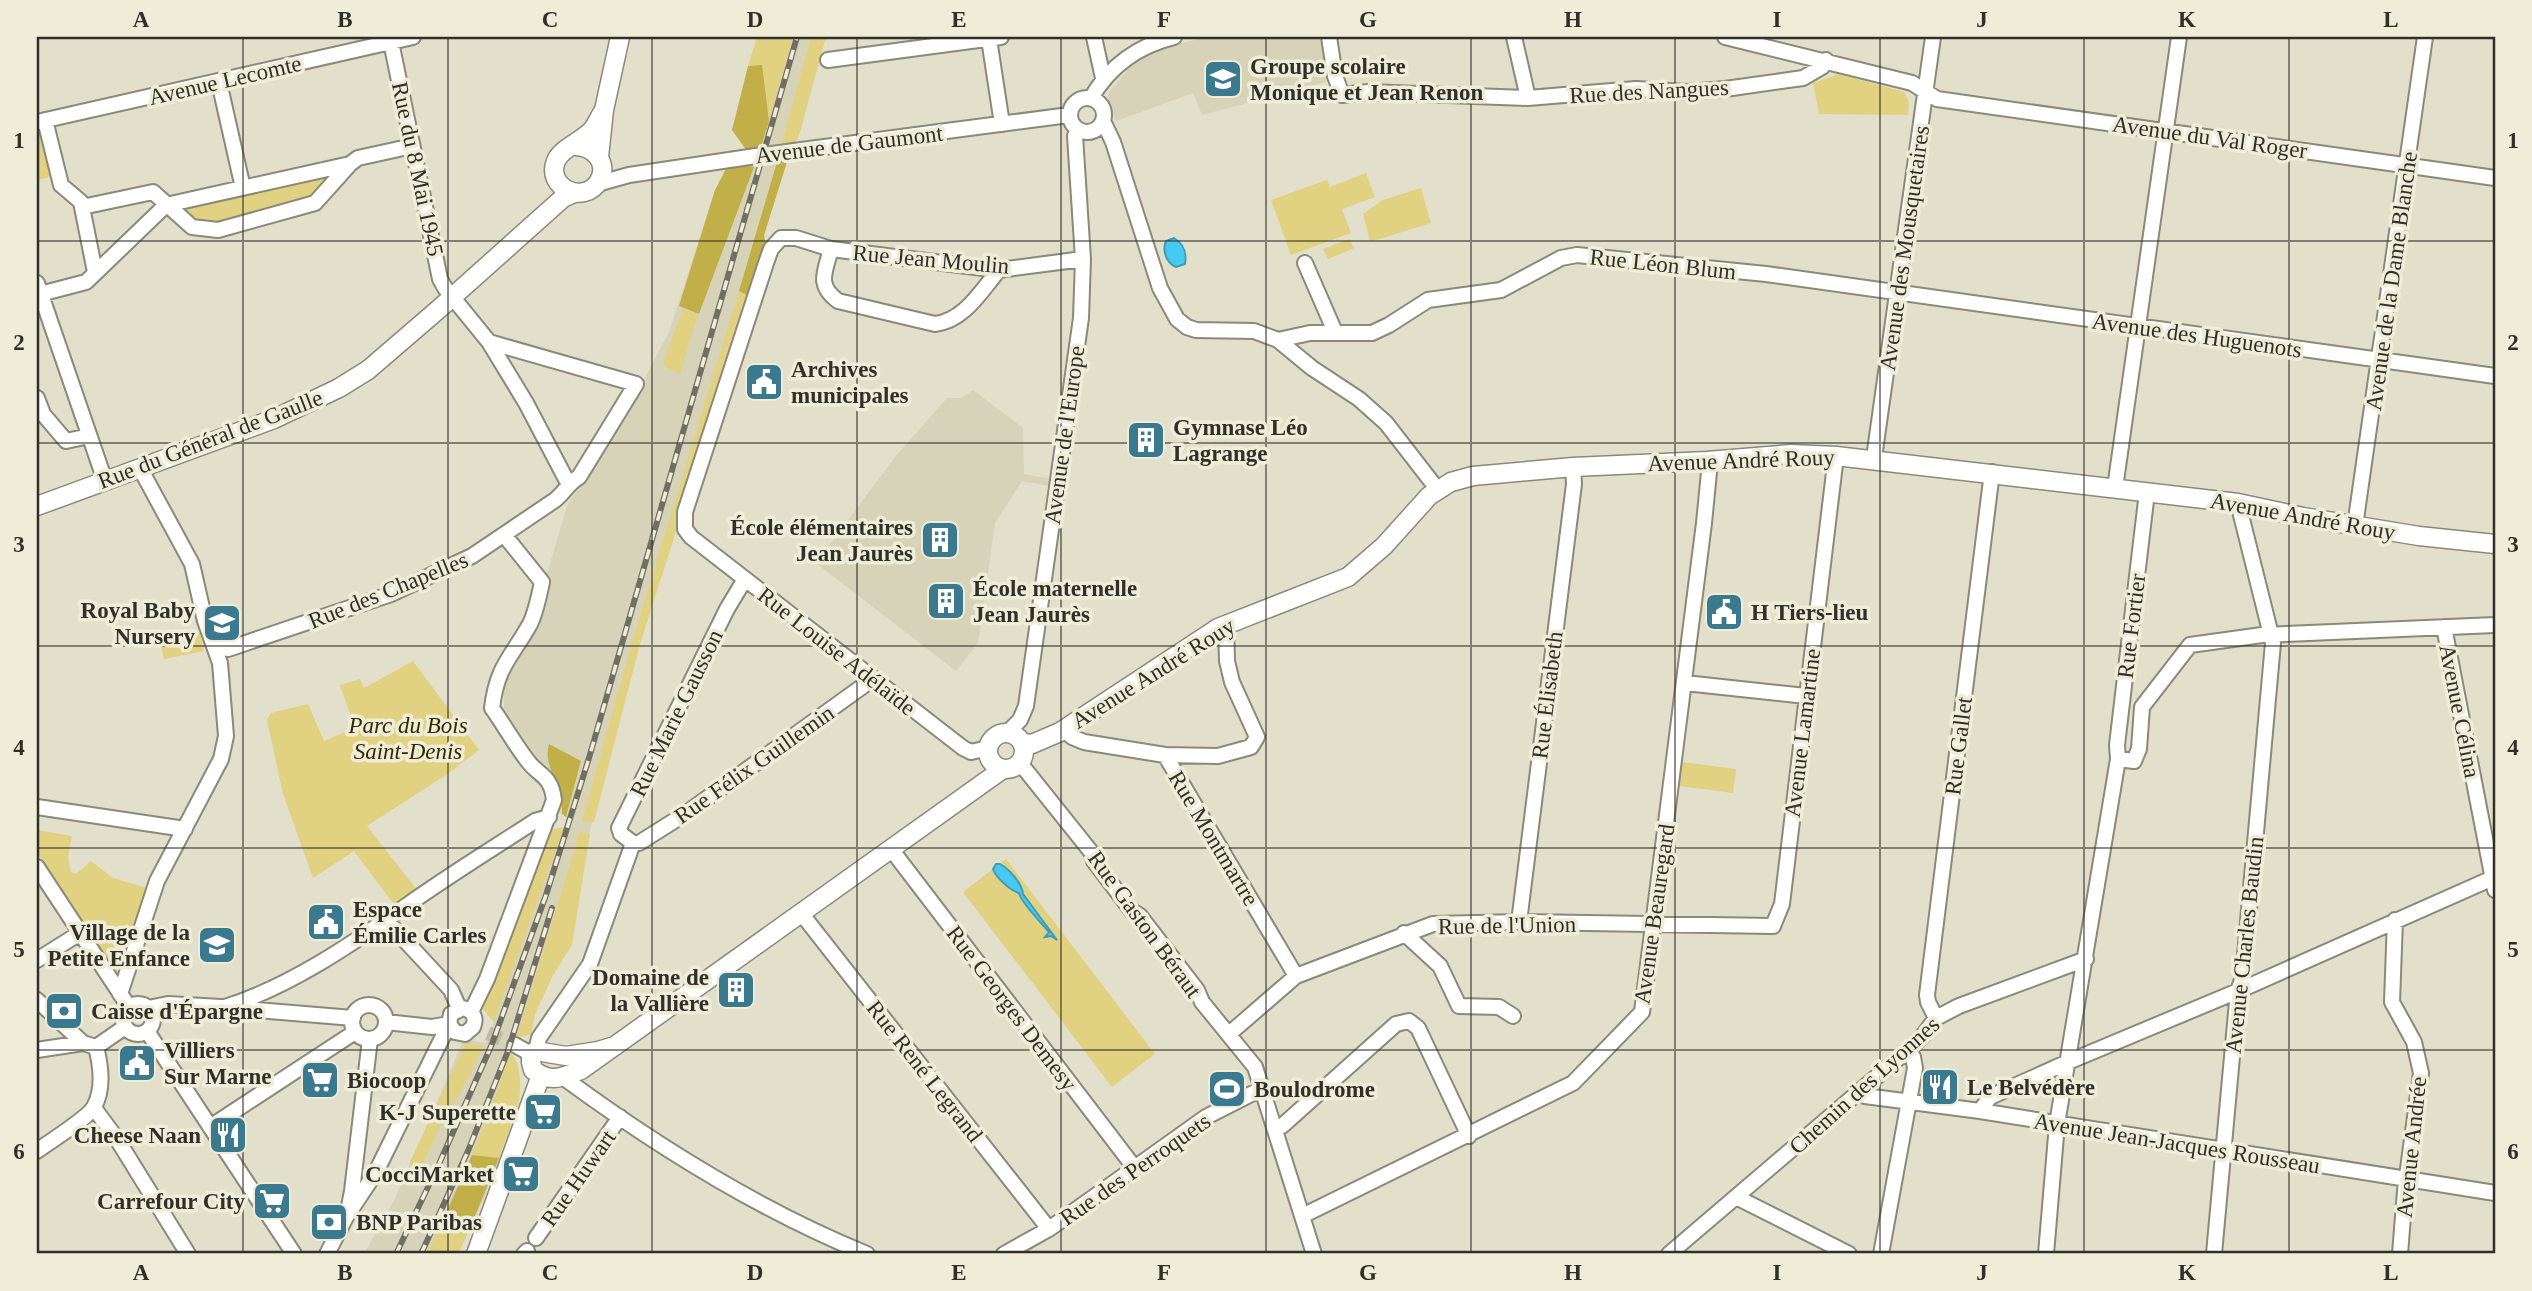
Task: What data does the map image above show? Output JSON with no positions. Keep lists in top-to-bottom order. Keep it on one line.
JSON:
{"streets":{"main road":["Rue du Général de Gaulle","Avenue André Rouy"],"street":["Avenue Lecomte","Rue des Nangues","Avenue du Val Roger","Avenue de Gaumont","Rue du 8 Mai 1945","Avenue des Mousquetaires","Rue Jean Moulin","Rue Léon Blum","Avenue de la Dame Blanche","Avenue des Huguenots","Avenue de l'Europe","Rue des Chapelles","Rue Fortier","Rue Louise Adélaïde","Rue Élisabeth","Avenue Célina","Rue Marie Gausson","Avenue Lamartine","Rue Gallet","Rue Félix Guillemin","Rue Montmartre","Avenue Beauregard","Rue Gaston Béraut","Rue de l'Union","Avenue Charles Baudin","Rue Georges Demesy","Rue René Legrand","Chemin des Lyonnes","Avenue Jean-Jacques Rousseau","Avenue Andrée","Rue des Perroquets","Rue Huwart"]},"crossings":[["Avenue Lecomte","Rue du 8 Mai 1945"],["Rue des Nangues","Avenue du Val Roger"],["Avenue du Val Roger","Avenue des Mousquetaires"],["Avenue du Val Roger","Avenue de la Dame Blanche"],["Avenue de Gaumont","Avenue de l'Europe"],["Avenue de Gaumont","Rue du Général de Gaulle"],["Rue du 8 Mai 1945","Rue du Général de Gaulle"],["Avenue des Mousquetaires","Rue Léon Blum"],["Avenue des Mousquetaires","Avenue des Huguenots"],["Avenue des Mousquetaires","Avenue André Rouy"],["Rue Jean Moulin","Avenue de l'Europe"],["Rue Jean Moulin","Rue Louise Adélaïde"],["Rue Léon Blum","Avenue des Huguenots"],["Avenue de la Dame Blanche","Avenue des Huguenots"],["Avenue de la Dame Blanche","Avenue André Rouy"],["Avenue de l'Europe","Avenue André Rouy"],["Avenue de l'Europe","Rue Louise Adélaïde"],["Avenue de l'Europe","Rue Gaston Béraut"],["Avenue André Rouy","Rue Fortier"],["Avenue André Rouy","Rue Louise Adélaïde"],["Avenue André Rouy","Rue Élisabeth"],["Avenue André Rouy","Avenue Lamartine"],["Avenue André Rouy","Rue Gallet"],["Avenue André Rouy","Rue Montmartre"],["Avenue André Rouy","Avenue Beauregard"],["Avenue André Rouy","Rue Gaston Béraut"],["Avenue André Rouy","Avenue Charles Baudin"],["Avenue André Rouy","Rue Georges Demesy"],["Avenue André Rouy","Rue René Legrand"],["Rue Fortier","Chemin des Lyonnes"],["Rue Fortier","Avenue Jean-Jacques Rousseau"],["Rue Louise Adélaïde","Rue Marie Gausson"],["Rue Louise Adélaïde","Rue Félix Guillemin"],["Rue Louise Adélaïde","Rue Gaston Béraut"],["Rue Élisabeth","Rue de l'Union"],["Rue Marie Gausson","Rue Félix Guillemin"],["Avenue Lamartine","Rue de l'Union"],["Rue Gallet","Chemin des Lyonnes"],["Rue Montmartre","Rue de l'Union"],["Avenue Beauregard","Rue de l'Union"],["Rue Gaston Béraut","Rue de l'Union"],["Rue Gaston Béraut","Rue des Perroquets"],["Avenue Charles Baudin","Avenue Jean-Jacques Rousseau"],["Rue Georges Demesy","Rue des Perroquets"],["Rue René Legrand","Rue des Perroquets"],["Chemin des Lyonnes","Avenue Jean-Jacques Rousseau"],["Avenue Jean-Jacques Rousseau","Avenue Andrée"]],"parks":["Parc du Bois Saint-Denis"],"places":{"school or university":["Groupe scolaire Monique et Jean Renon","Royal Baby Nursery","Village de la Petite Enfance"],"public building":["Archives municipales","H Tiers-lieu","Espace Émilie Carles","Villiers Sur Marne"],"building":["Gymnase Léo Lagrange","École élémentaires Jean Jaurès","École maternelle Jean Jaurès","Domaine de la Vallière"],"bank":["Caisse d'Épargne","BNP Paribas"],"supermarket":["Biocoop","K-J Superette","CocciMarket","Carrefour City"],"restaurant":["Le Belvédère","Cheese Naan"],"sports":["Boulodrome"]},"grid":{"columns":["A","B","C","D","E","F","G","H","I","J","K","L"],"rows":["1","2","3","4","5","6"]}}
